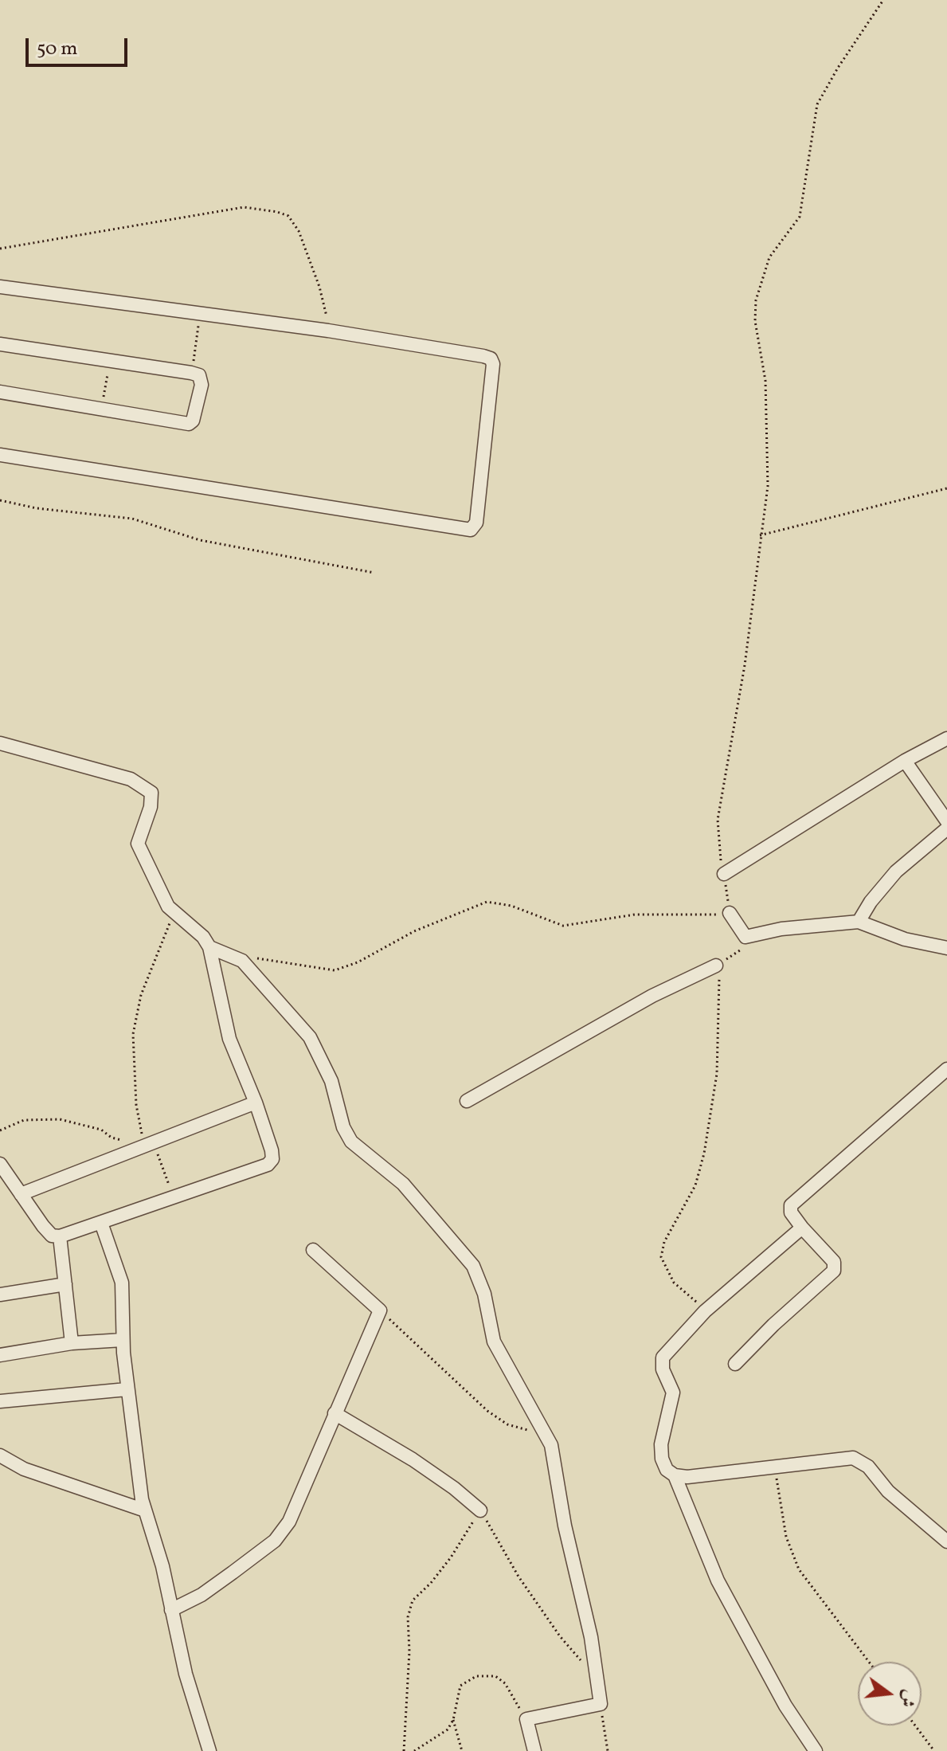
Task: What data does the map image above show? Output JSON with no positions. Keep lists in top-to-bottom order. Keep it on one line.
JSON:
{"scale_bar":"50 m","north":"right"}
